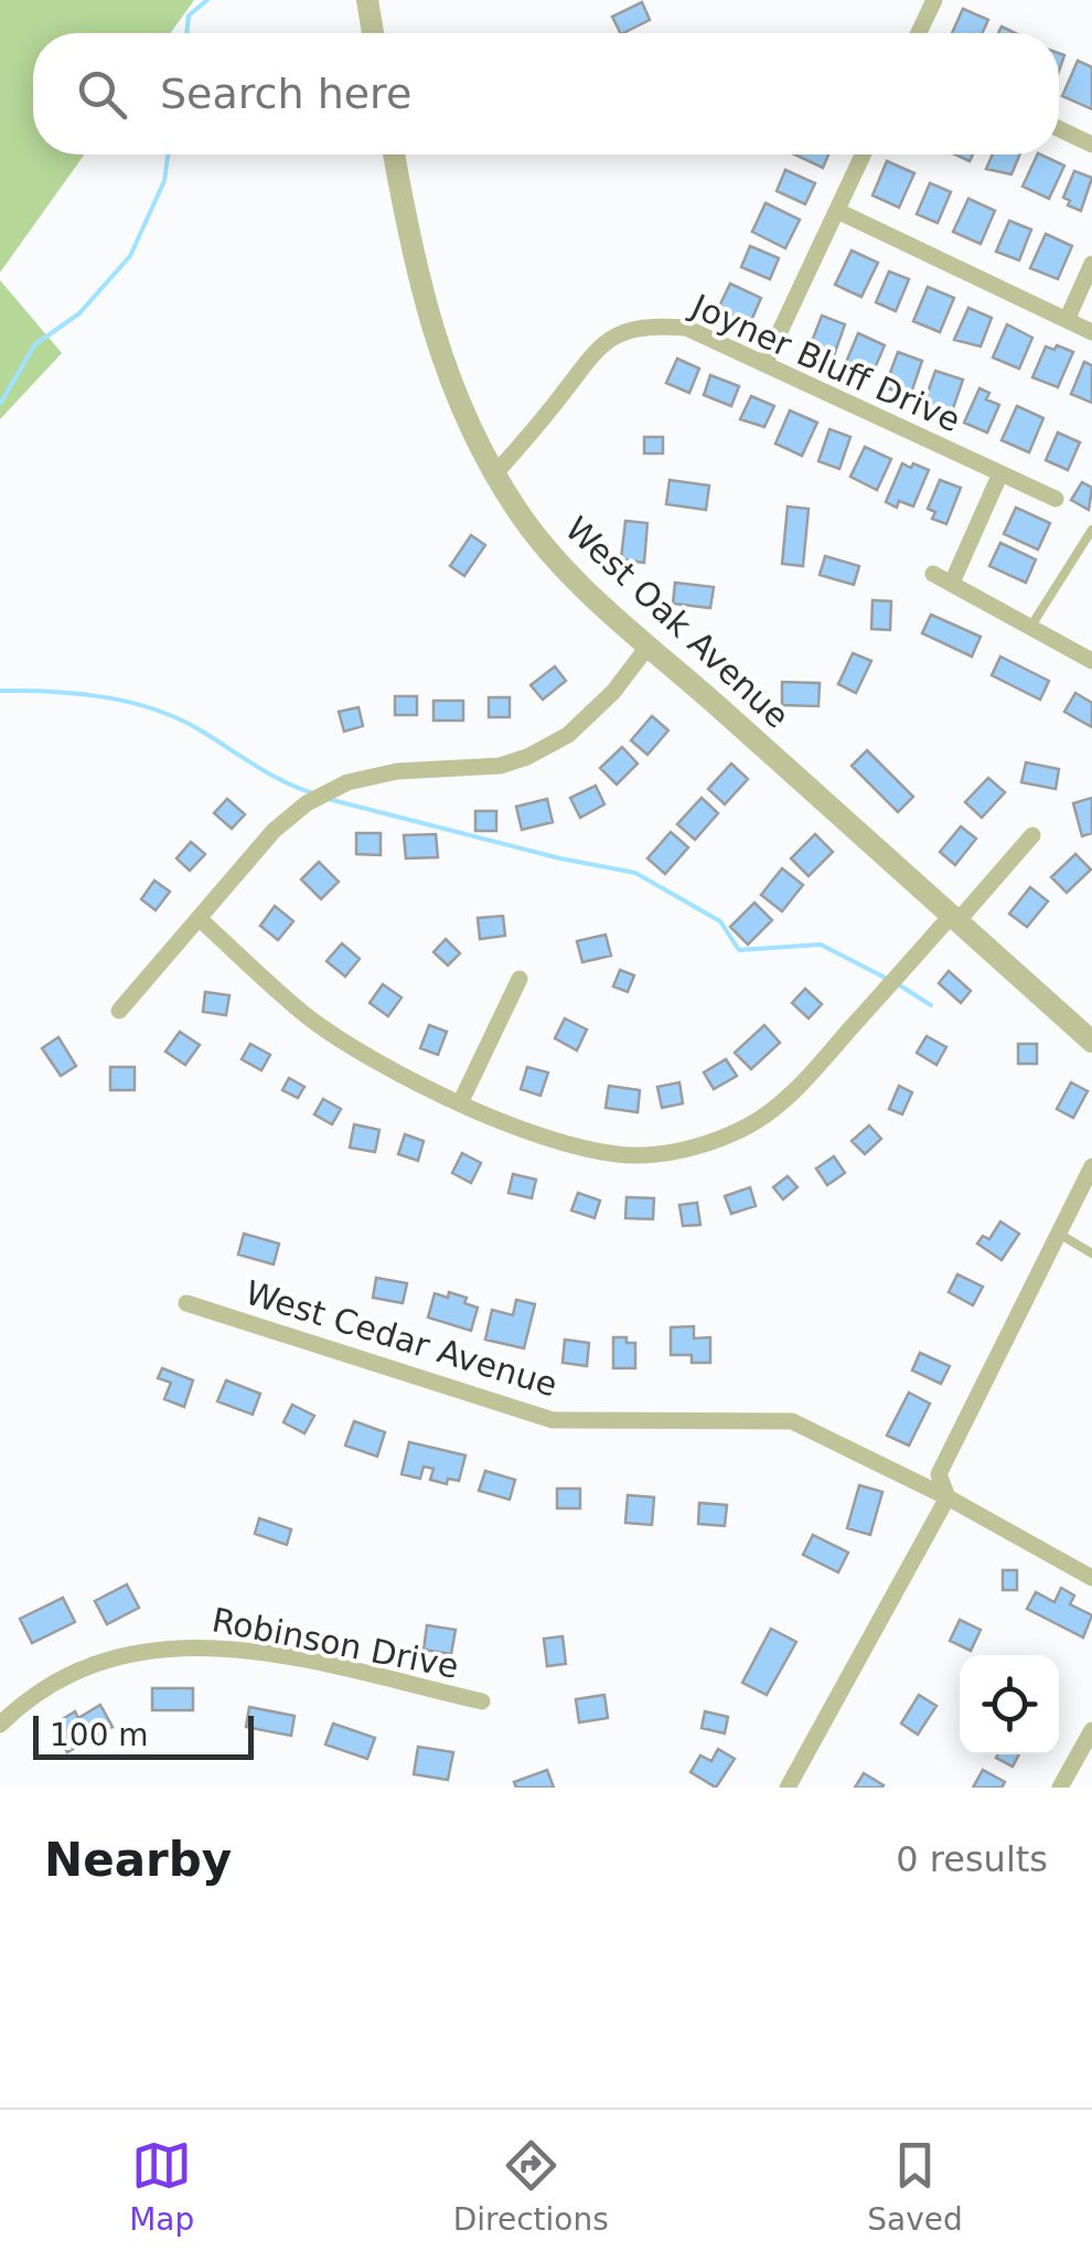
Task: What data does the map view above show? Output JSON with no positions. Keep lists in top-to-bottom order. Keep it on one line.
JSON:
{"streets":{"street":["Joyner Bluff Drive","West Oak Avenue","West Cedar Avenue","Robinson Drive"]},"crossings":[["Joyner Bluff Drive","West Oak Avenue"]],"scale_bar":"100 m","page":{"search":"Search here","scale":"100 m","heading":["Nearby","0 results"],"nav":["Map","Directions","Saved"]}}
